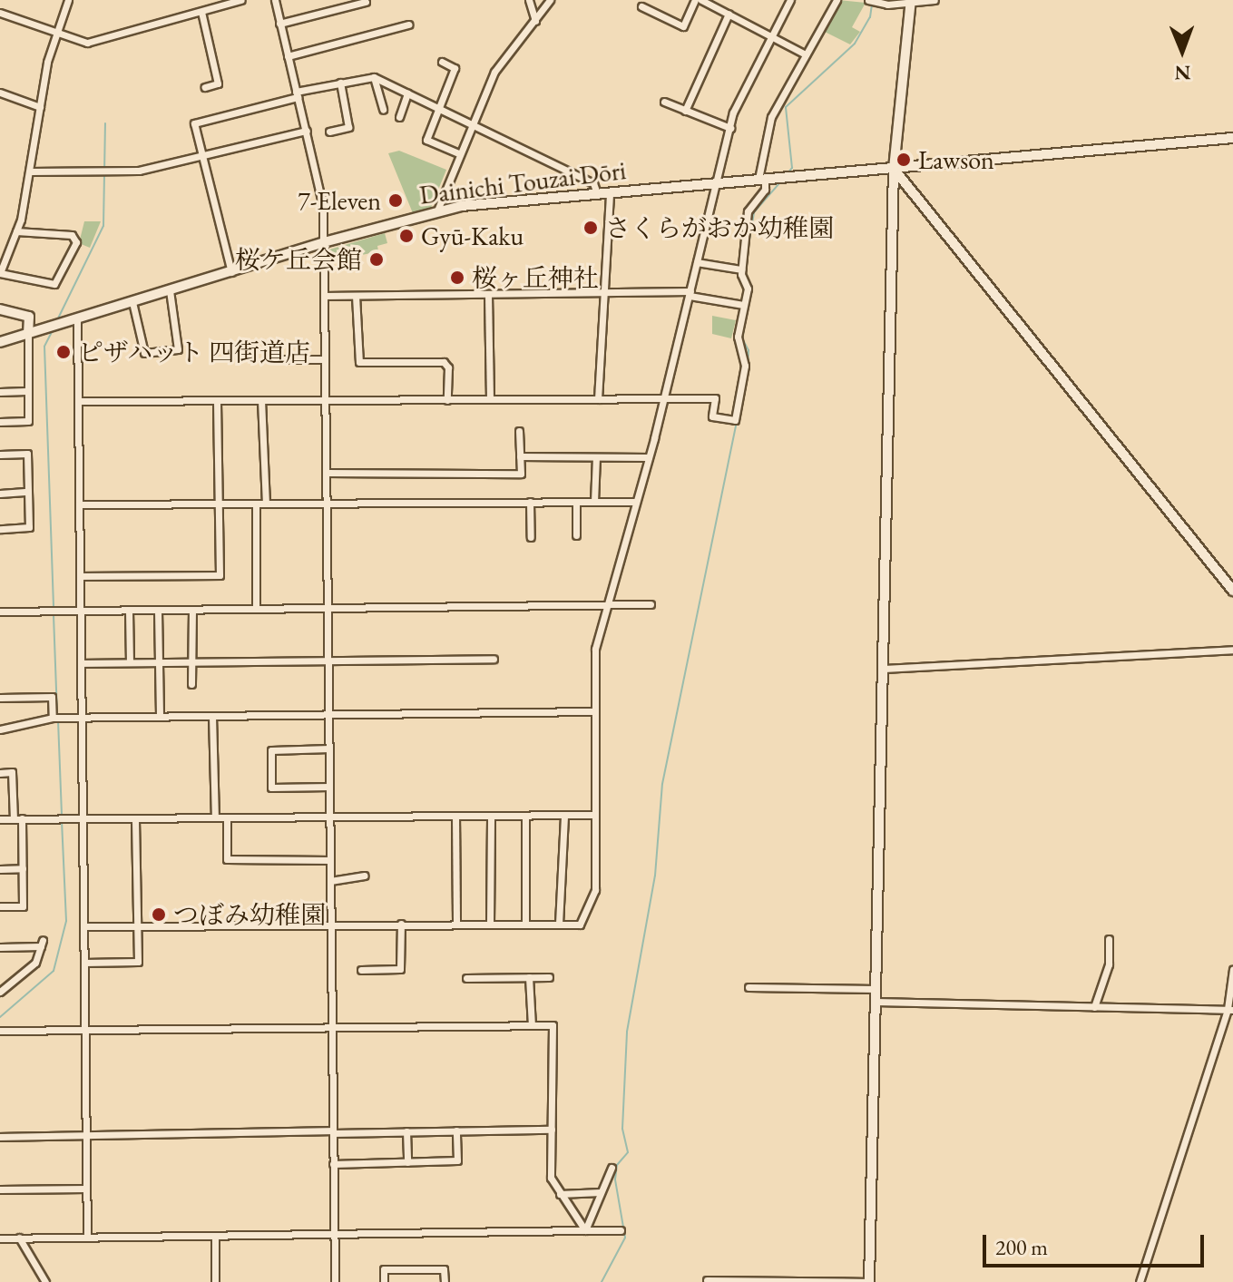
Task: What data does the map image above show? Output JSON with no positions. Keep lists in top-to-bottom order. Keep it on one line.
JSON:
{"streets":{"street":["Dainichi Touzai Dōri"]},"places":["Lawson","7-Eleven","さくらがおか幼稚園","Gyū-Kaku","桜ケ丘会館","桜ヶ丘神社","ピザハット 四街道店","つぼみ幼稚園"],"scale_bar":"200 m","north":"bottom"}
